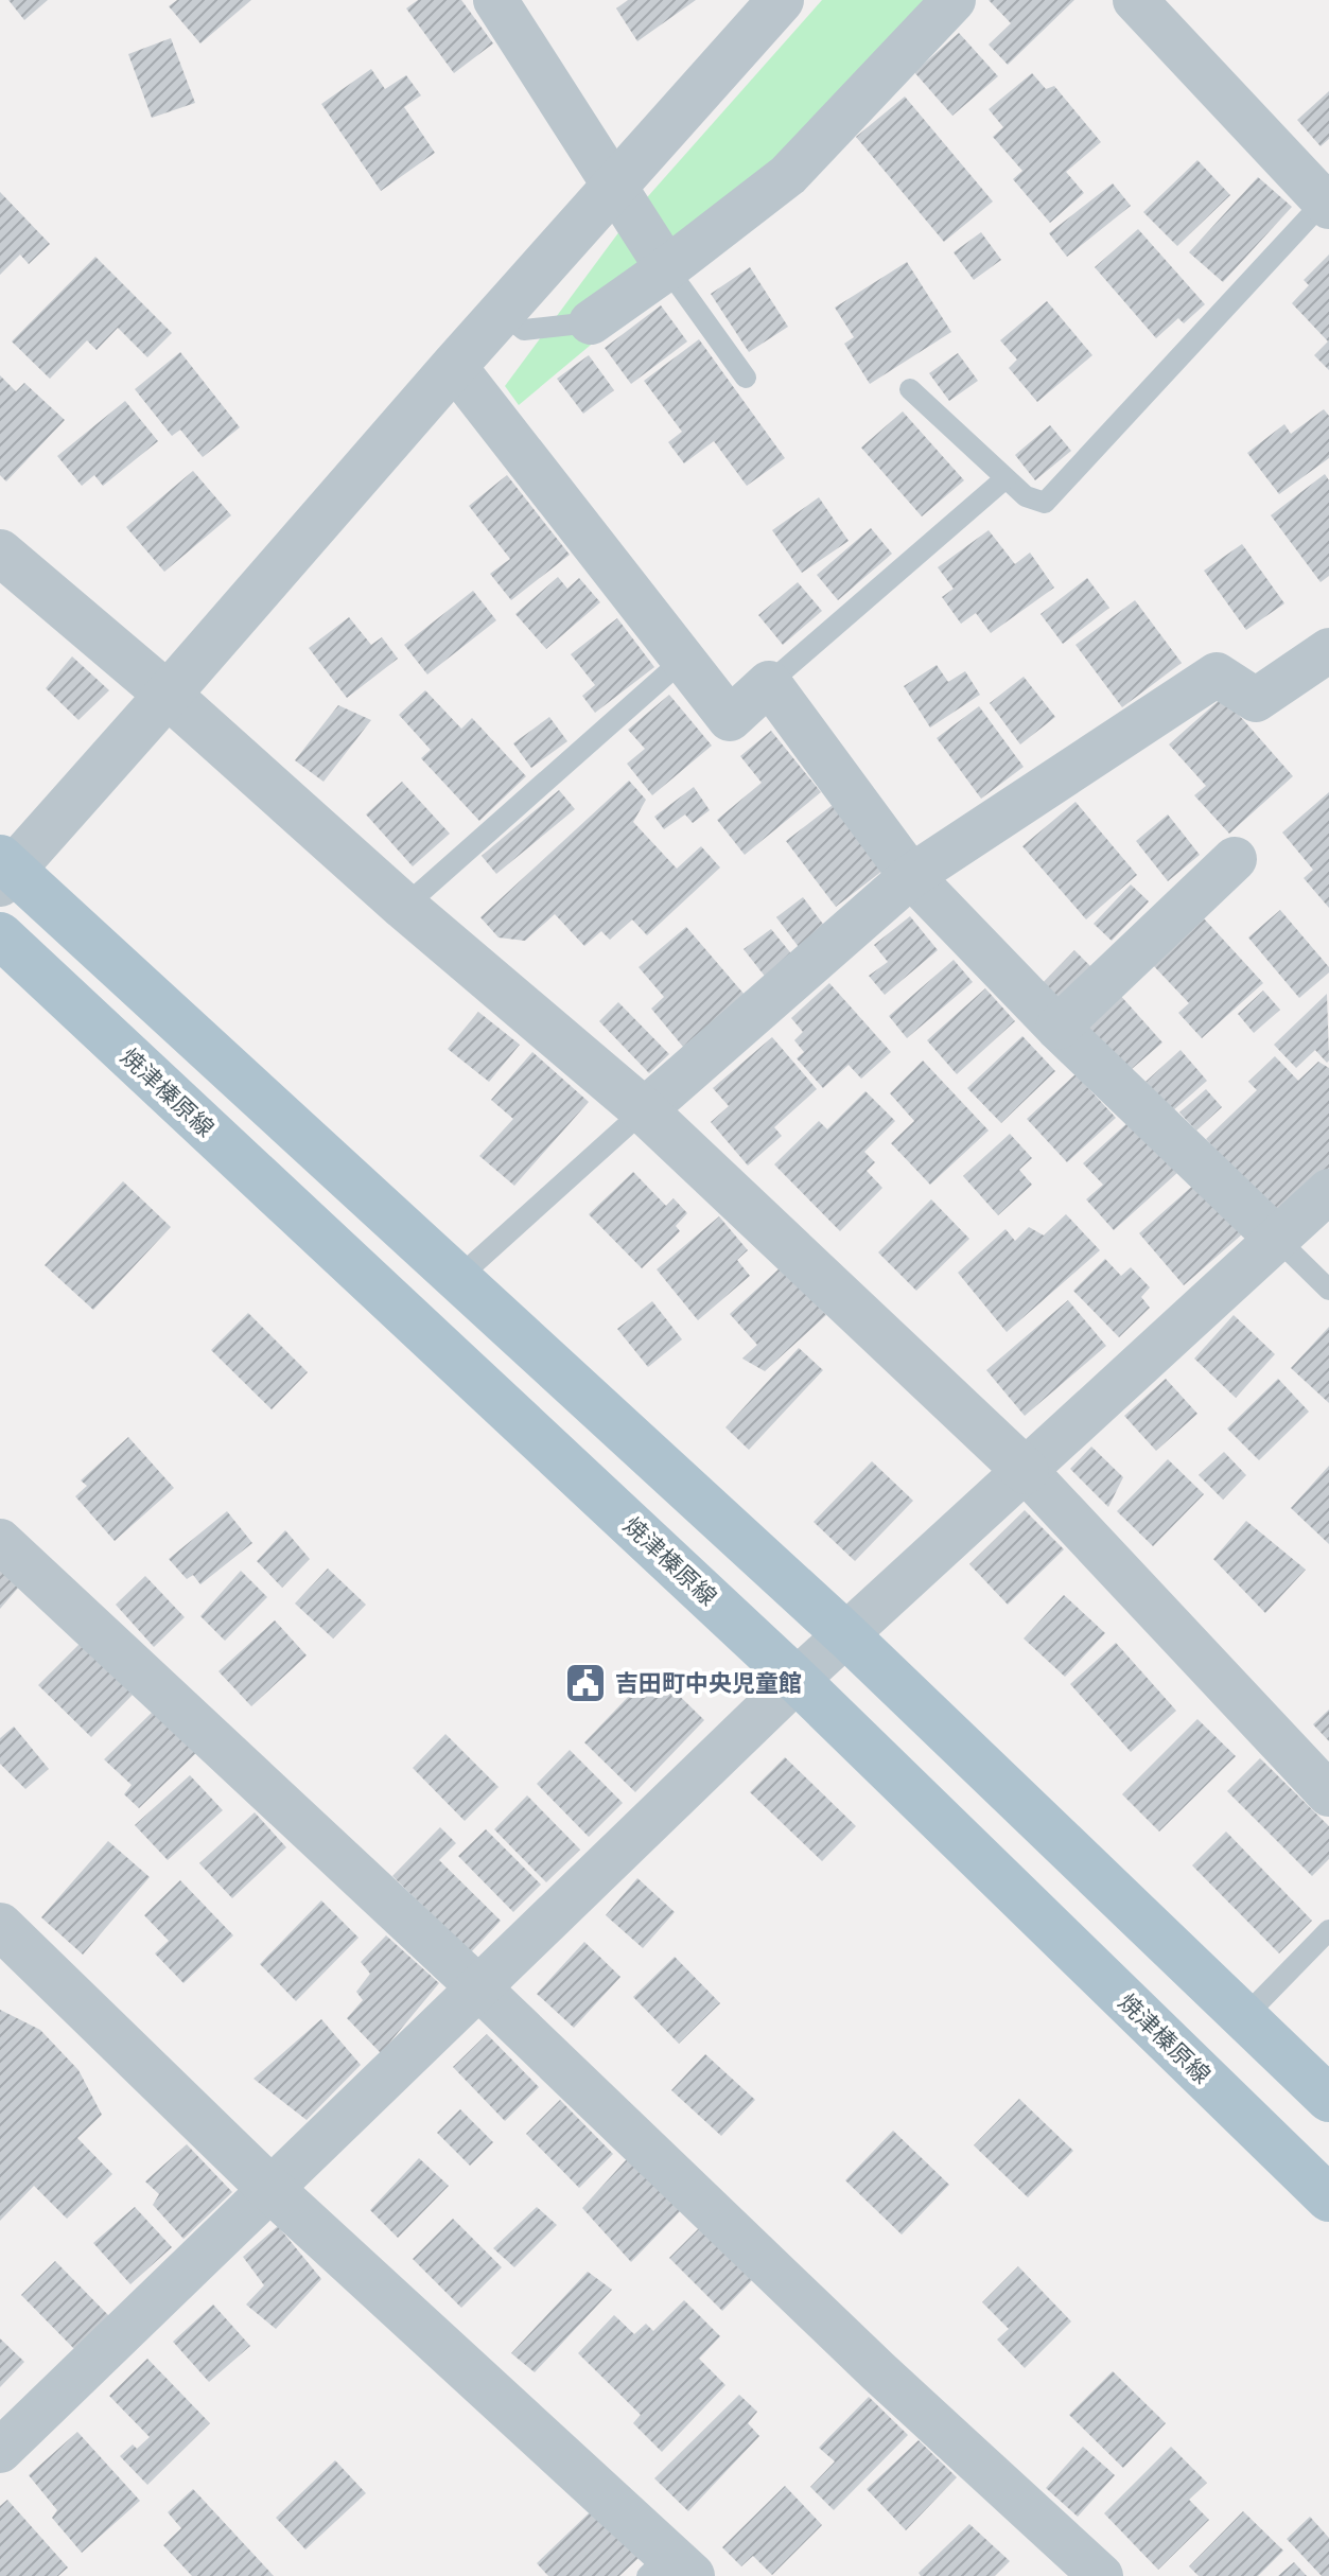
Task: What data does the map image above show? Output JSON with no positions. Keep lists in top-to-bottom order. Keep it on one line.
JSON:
{"streets":{"main road":["焼津榛原線"]},"places":{"public building":["吉田町中央児童館"]}}
